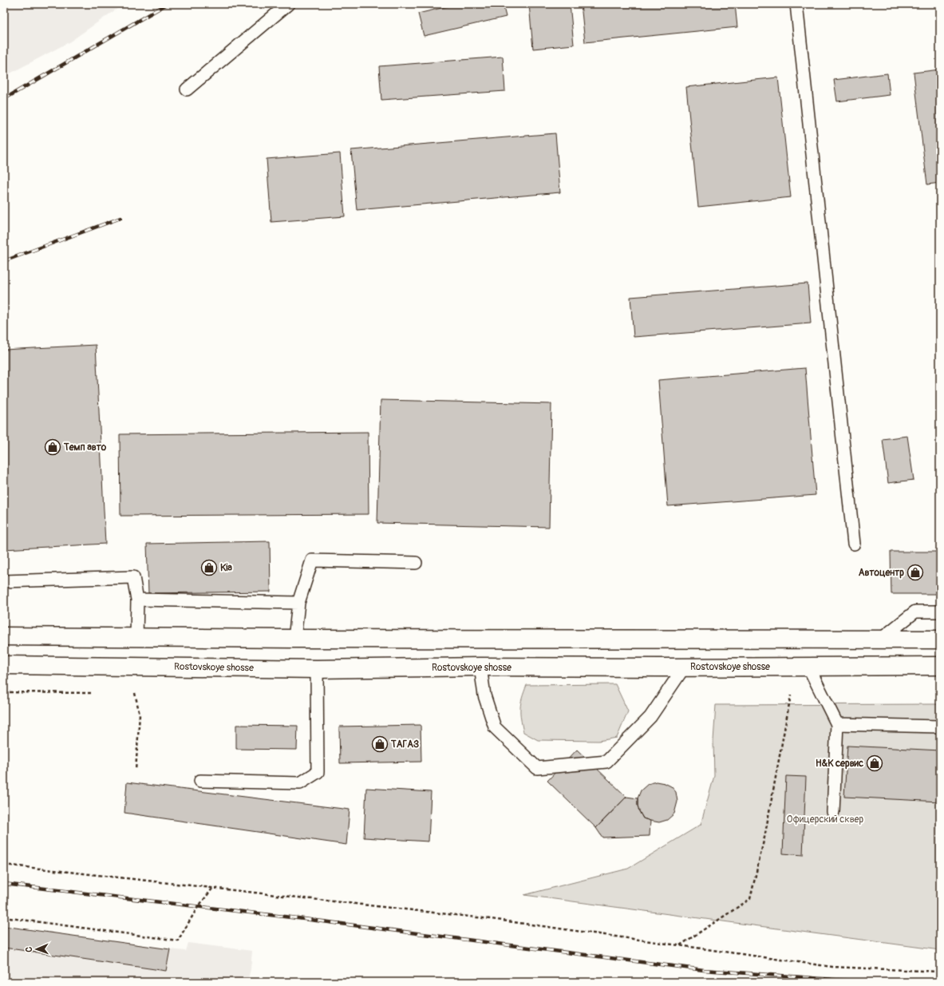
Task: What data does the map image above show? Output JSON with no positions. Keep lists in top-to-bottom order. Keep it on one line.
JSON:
{"streets":{"main road":["Rostovskoye shosse"]},"parks":["Офицерский сквер"],"places":{"shop":["Темп авто","Kia","Автоцентр","ТАГАЗ","H&K сервис"]},"north":"left"}
